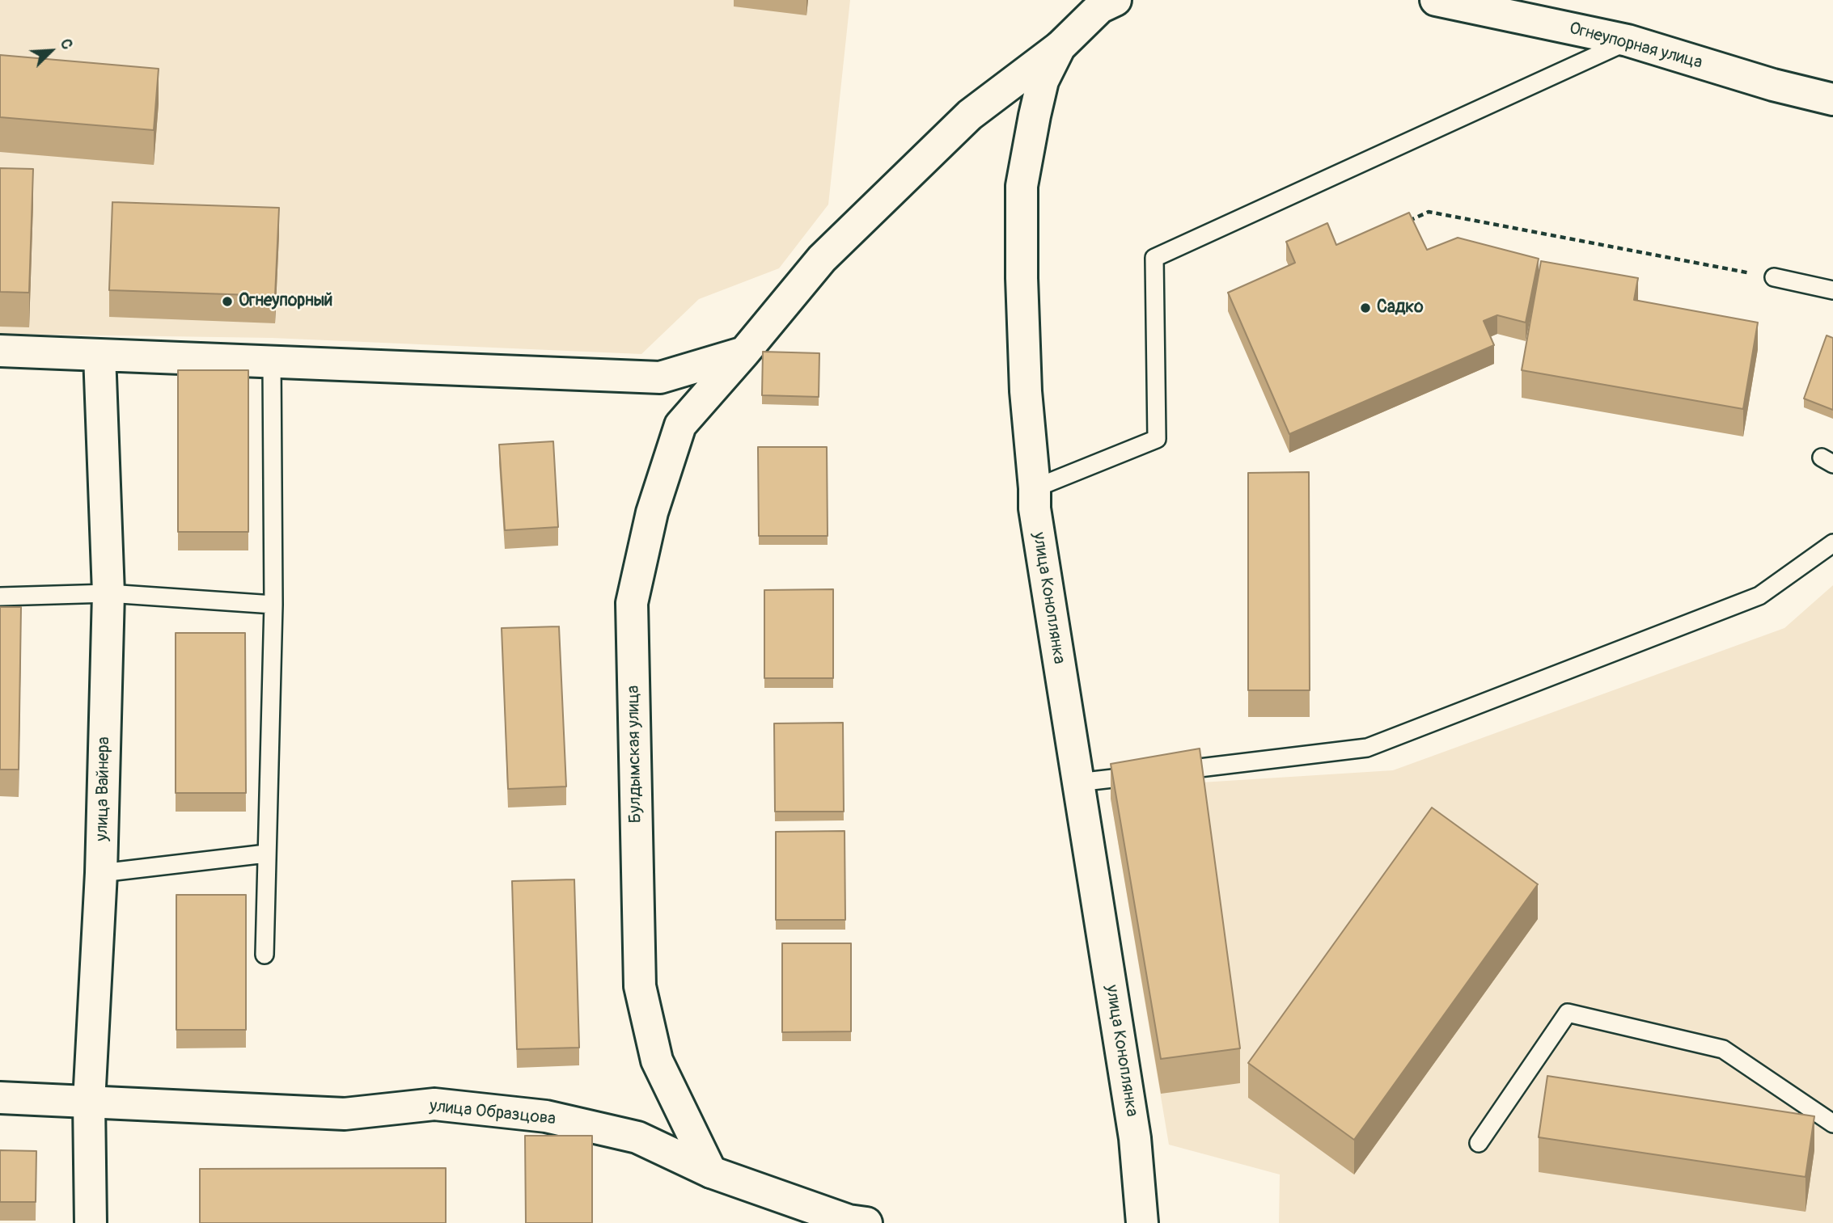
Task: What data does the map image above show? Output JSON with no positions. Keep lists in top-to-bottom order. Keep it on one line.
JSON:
{"streets":{"street":["Огнеупорная улица","улица Коноплянка","Булдымская улица","улица Вайнера","улица Образцова"]},"crossings":[["улица Коноплянка","Булдымская улица"],["Булдымская улица","улица Образцова"],["улица Вайнера","улица Образцова"]],"places":["Огнеупорный","Садко"],"north":"top right"}
